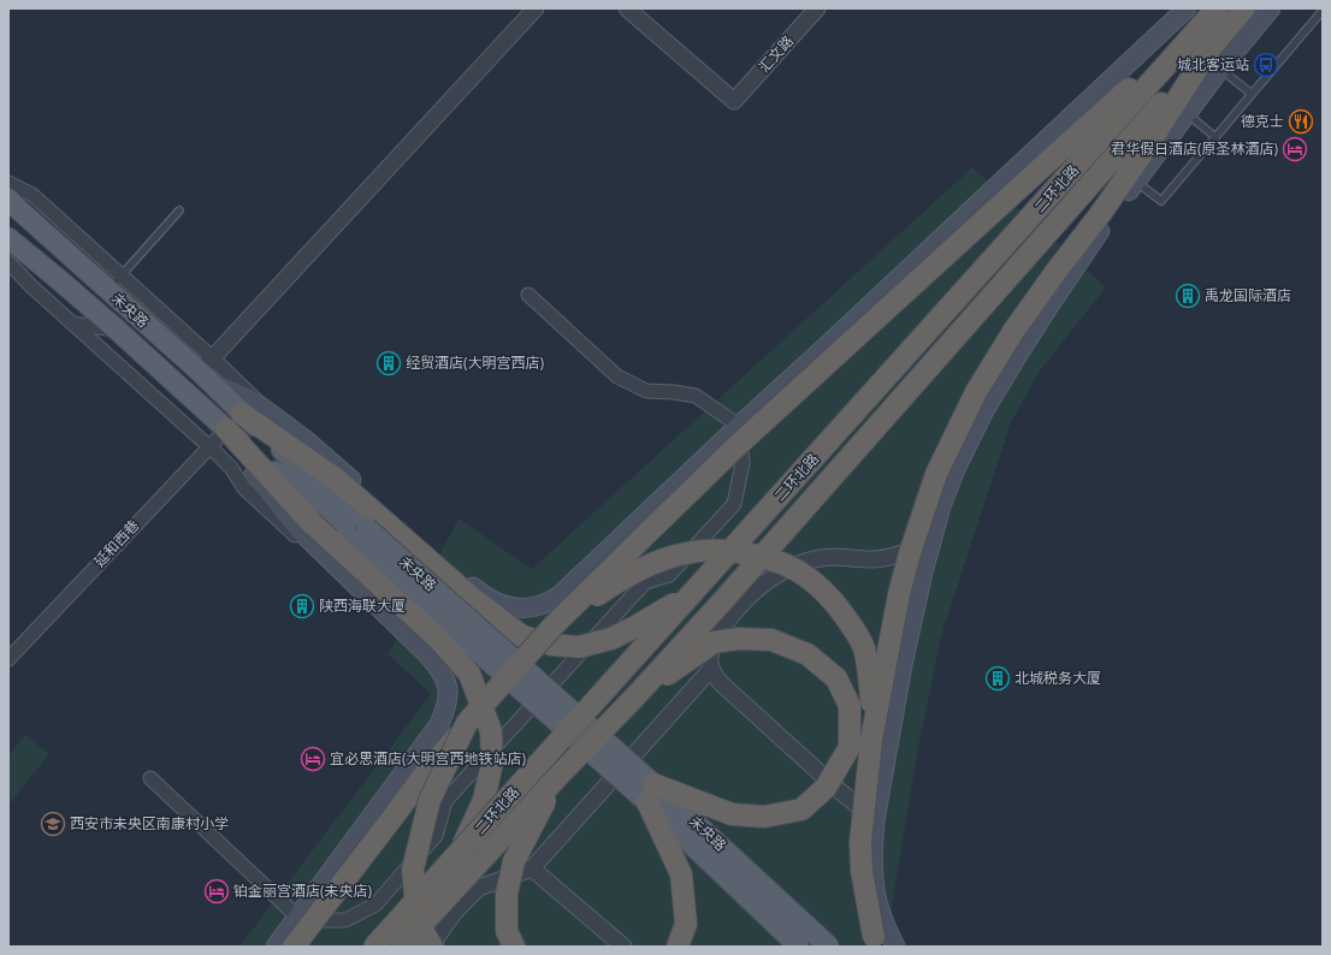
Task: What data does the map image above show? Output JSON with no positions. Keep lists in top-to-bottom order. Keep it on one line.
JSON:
{"streets":{"highway":["二环北路"],"main road":["未央路"],"street":["汇文路","延和西巷"]},"crossings":[["未央路","延和西巷"]],"places":{"bus stop":["城北客运站"],"restaurant":["德克士"],"hotel":["君华假日酒店(原圣林酒店)","宜必思酒店(大明宫西地铁站店)","铂金丽宫酒店(未央店)"],"building":["禹龙国际酒店","经贸酒店(大明宫西店)","陕西海联大厦","北城税务大厦"],"school or university":["西安市未央区南康村小学"]}}
